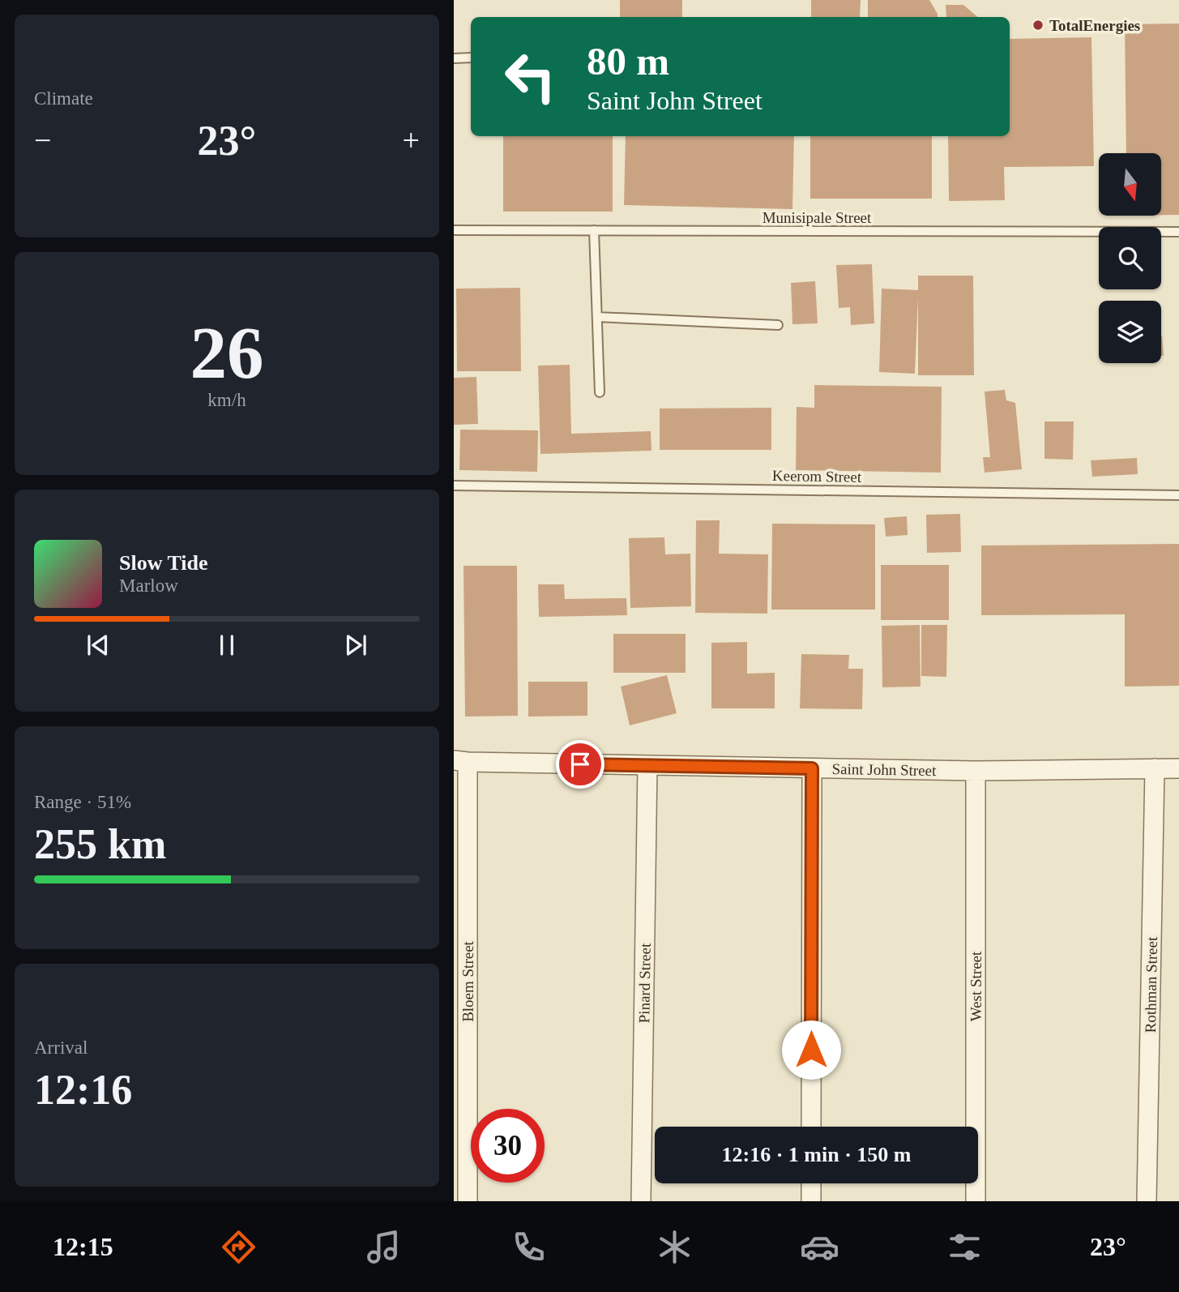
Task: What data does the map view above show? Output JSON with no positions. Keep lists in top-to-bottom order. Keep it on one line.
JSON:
{"streets":{"street":["Saint John Street","Bloem Street","Pinard Street","Rothman Street","West Street"],"lane":["Munisipale Street","Keerom Street"]},"crossings":[["Saint John Street","Bloem Street"],["Saint John Street","Pinard Street"],["Saint John Street","Rothman Street"],["Saint John Street","West Street"]],"places":["TotalEnergies"],"north":"bottom","page":{"tile":["Climate",["26","km/h"],["Range · 51%","255 km"],["Arrival","12:16"]],"turn":["80 m","Saint John Street"],"heat":["−","23°","+"],"song":["Slow Tide","Marlow"],"limit":"30","trip":"12:16 · 1 min · 150 m","tabs":["12:15","23°"]}}
